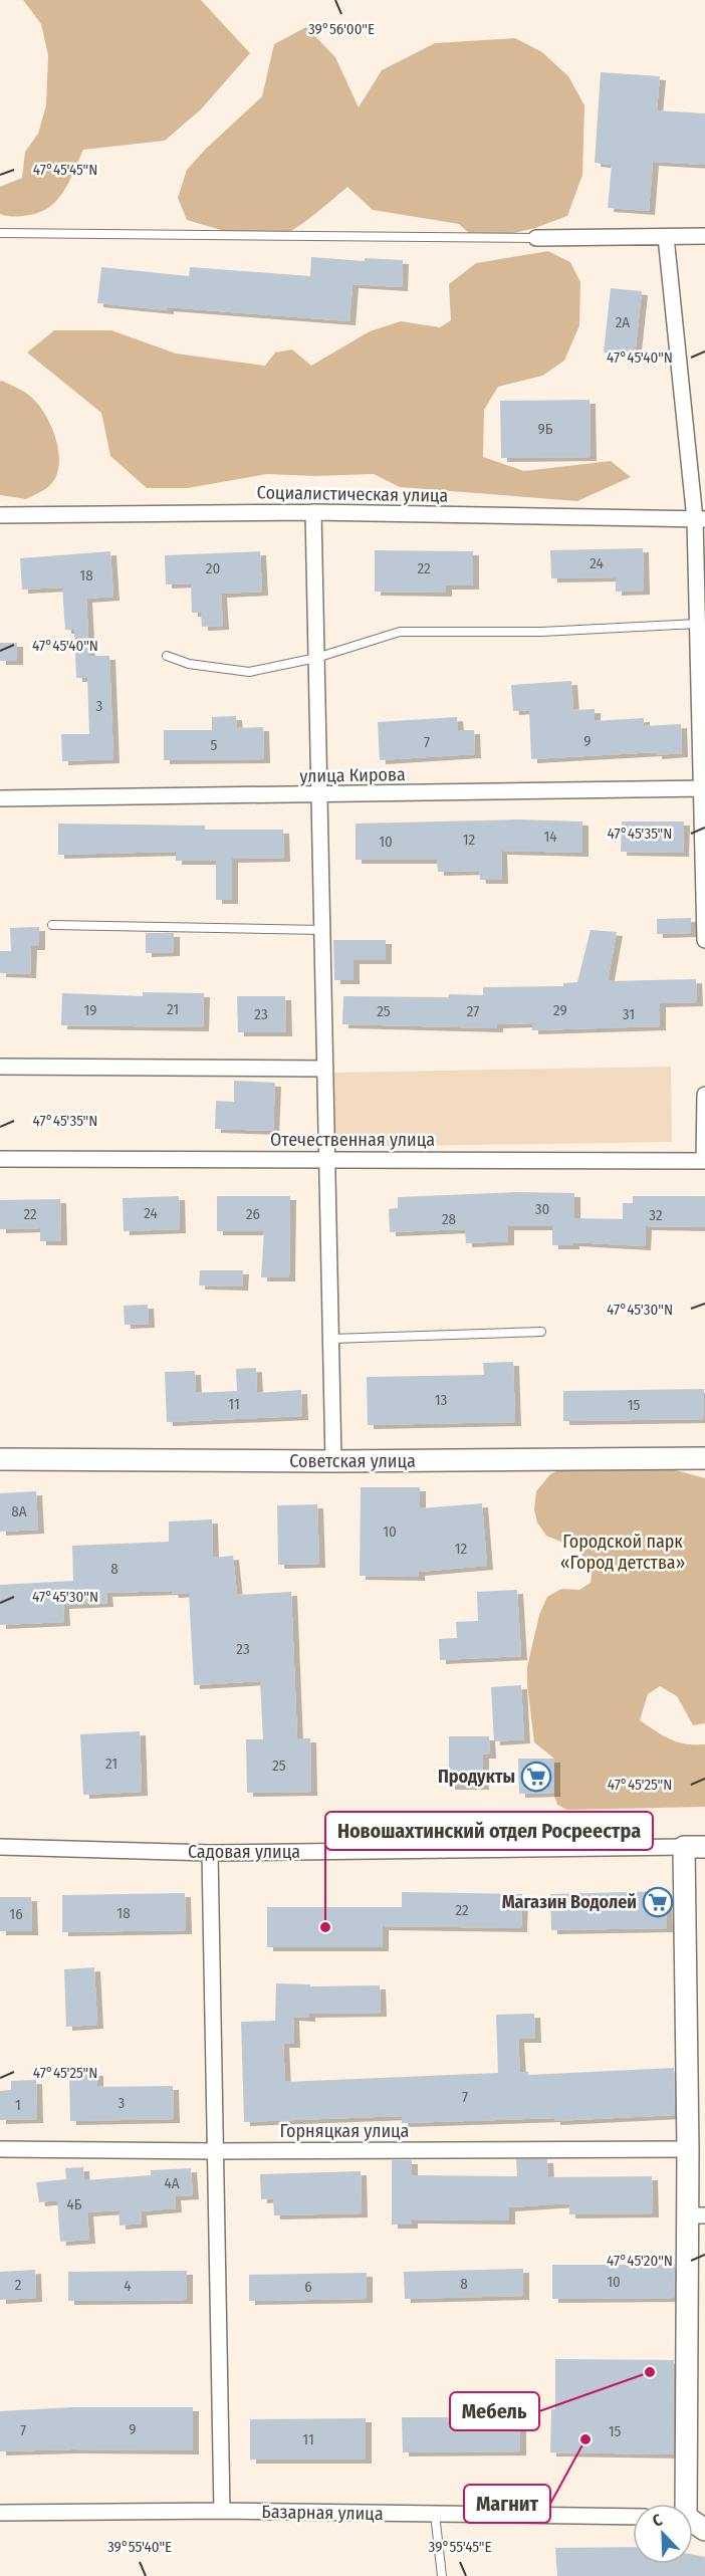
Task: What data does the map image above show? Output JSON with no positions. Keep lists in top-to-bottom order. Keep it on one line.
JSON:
{"streets":{"street":["Социалистическая улица","улица Кирова","Отечественная улица","Советская улица","Садовая улица","Горняцкая улица","Базарная улица"]},"parks":["Городской парк «Город детства»"],"places":{"supermarket":["Продукты","Магазин Водолей"],"other":["Новошахтинский отдел Росреестра","Мебель","Магнит"]},"house_numbers":["2А","9Б","24","20","22","18","3","9","7","5","14","12","10","21","19","29","25","27","23","31","30","24","22","26","32","28","13","11","15","8А","10","12","8","23","21","25","22","18","16","7","3","1","4А","4Б","10","8","2","4","6","9","7","15","11"],"north":"top left","coordinates":["39°56'00\"E","47°45'45\"N","47°45'40\"N","47°45'35\"N","47°45'30\"N","47°45'25\"N","47°45'20\"N","39°55'40\"E","39°55'45\"E"]}
